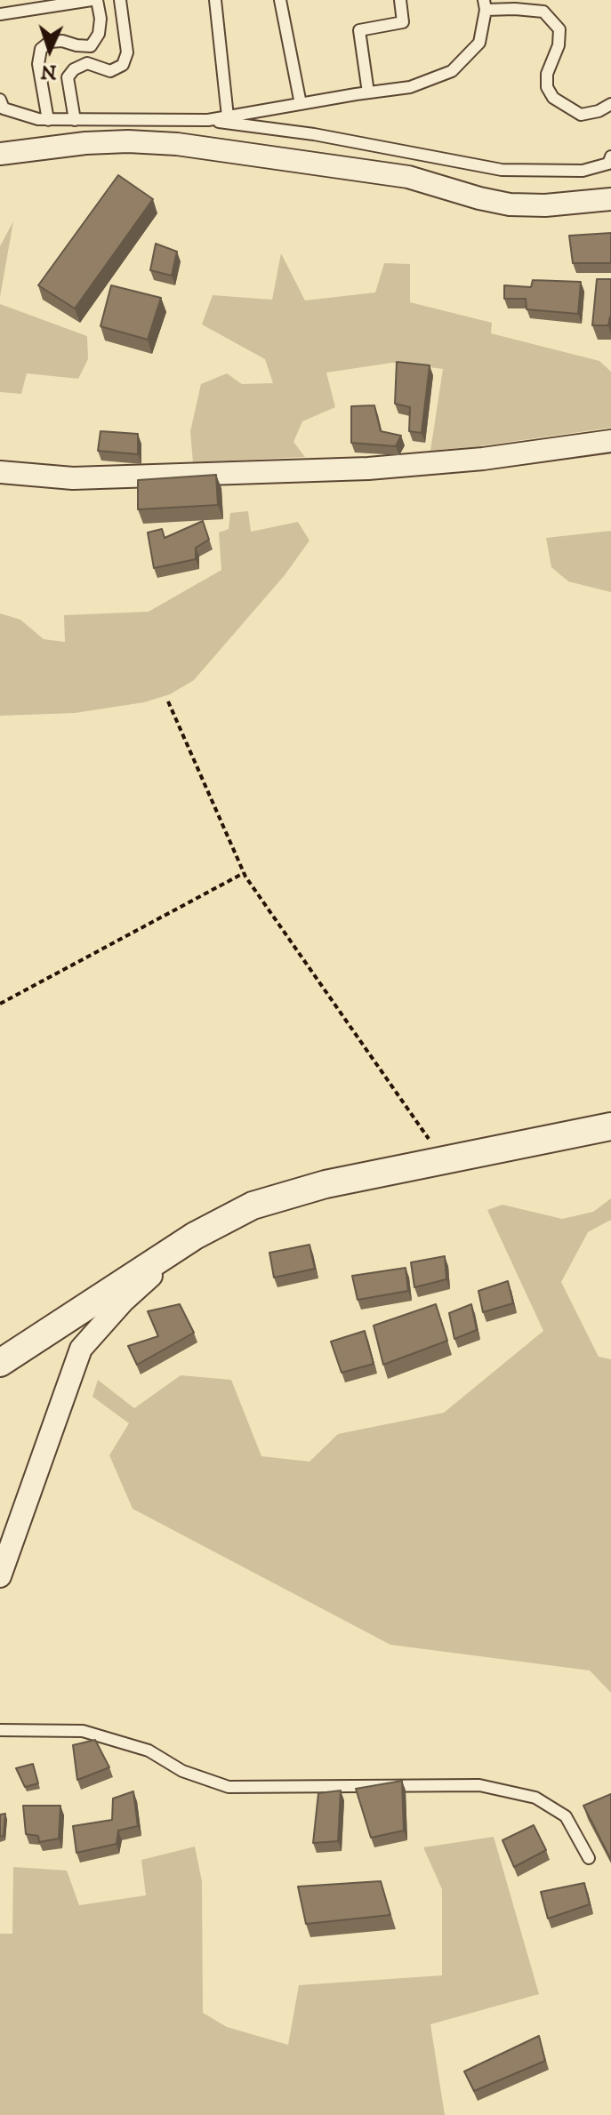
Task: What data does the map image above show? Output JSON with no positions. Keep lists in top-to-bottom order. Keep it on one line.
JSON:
{"north":"bottom"}
